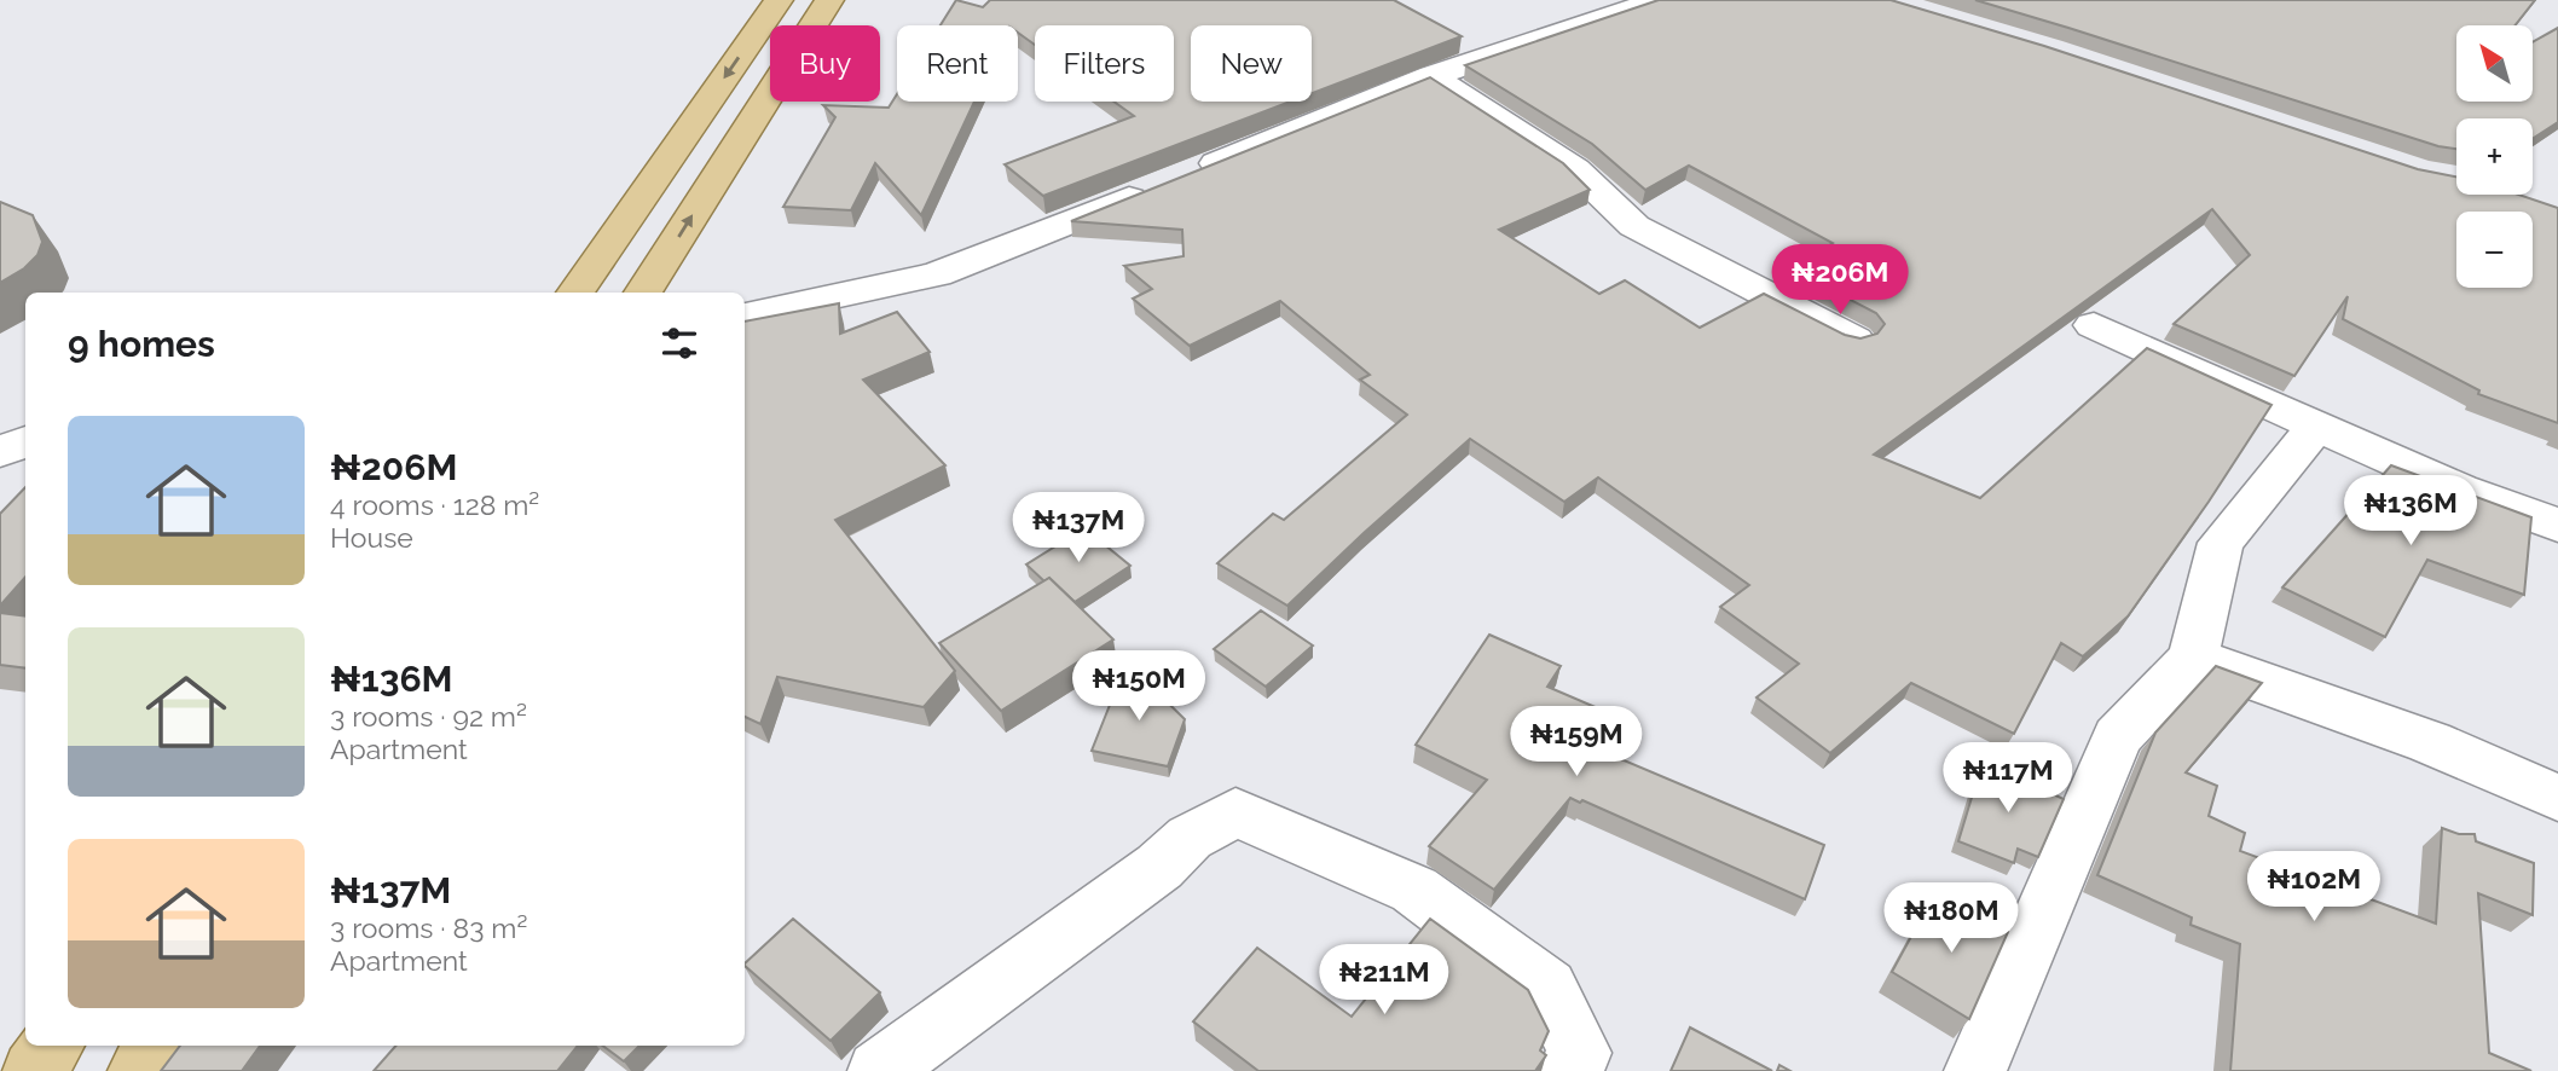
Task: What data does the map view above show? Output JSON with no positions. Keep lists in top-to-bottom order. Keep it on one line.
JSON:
{"north":"top left","page":{"map_buttons":["+","−"],"chip":["Buy","Rent","Filters","New"],"price":["₦206M","₦136M","₦137M","₦150M","₦159M","₦117M","₦102M","₦180M","₦211M"],"heading":"9 homes","list":[{"name":"₦206M","note":"4 rooms · 128 m² · House"},{"name":"₦136M","note":"3 rooms · 92 m² · Apartment"},{"name":"₦137M","note":"3 rooms · 83 m² · Apartment"}]}}
